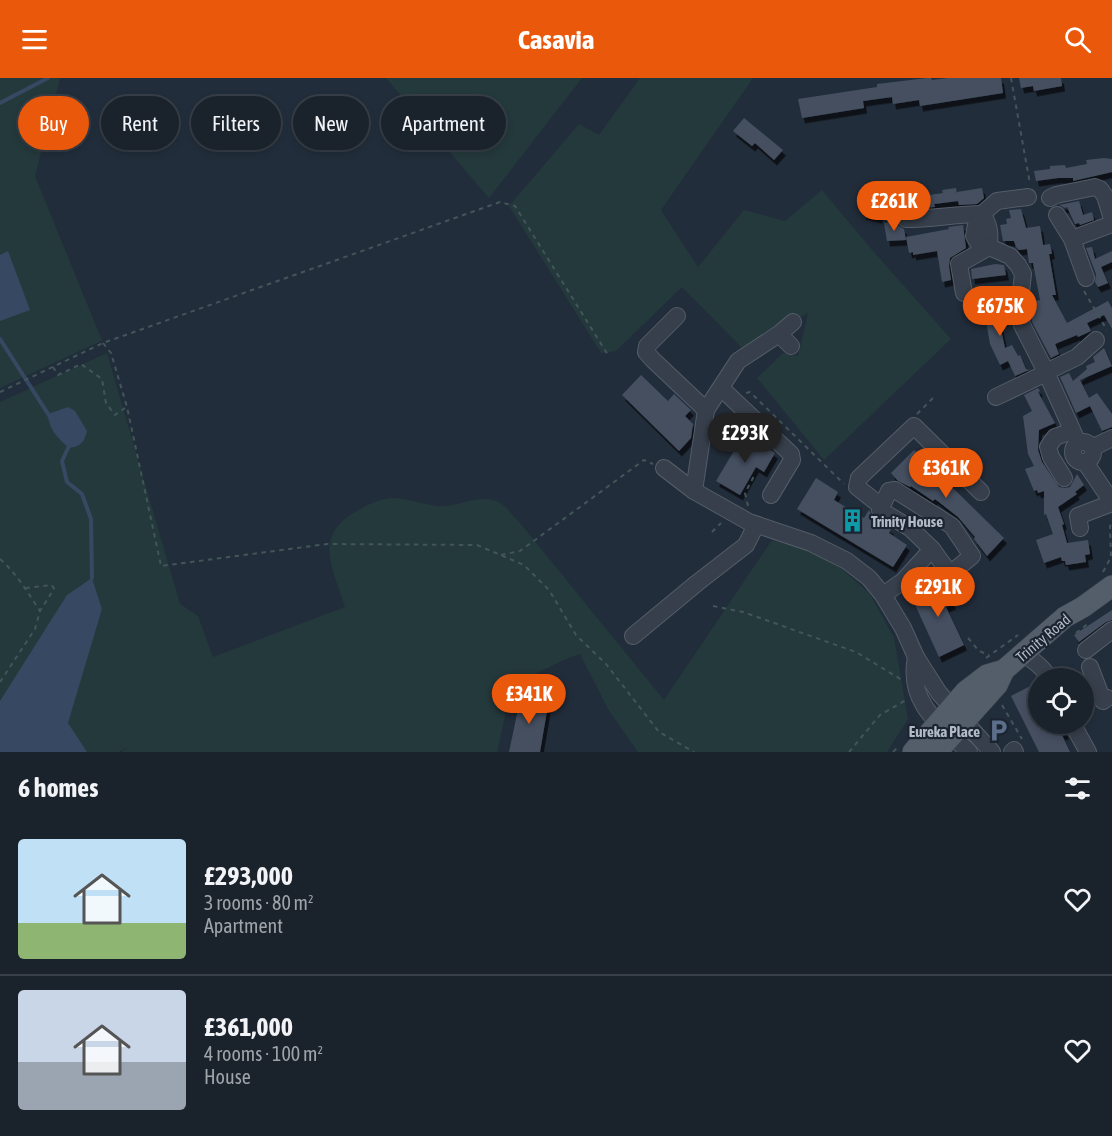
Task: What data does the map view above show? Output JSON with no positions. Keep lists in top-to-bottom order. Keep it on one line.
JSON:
{"streets":{"main road":["Trinity Road"]},"places":{"building":["Trinity House"],"parking":["Eureka Place"]},"page":{"header":"Casavia","chip":["Buy","Rent","Filters","New","Apartment"],"price":["£261K","£675K","£293K","£361K","£291K","£341K"],"heading":"6 homes","list":[{"name":"£293,000","note":"3 rooms · 80 m² · Apartment"},{"name":"£361,000","note":"4 rooms · 100 m² · House"}]}}
